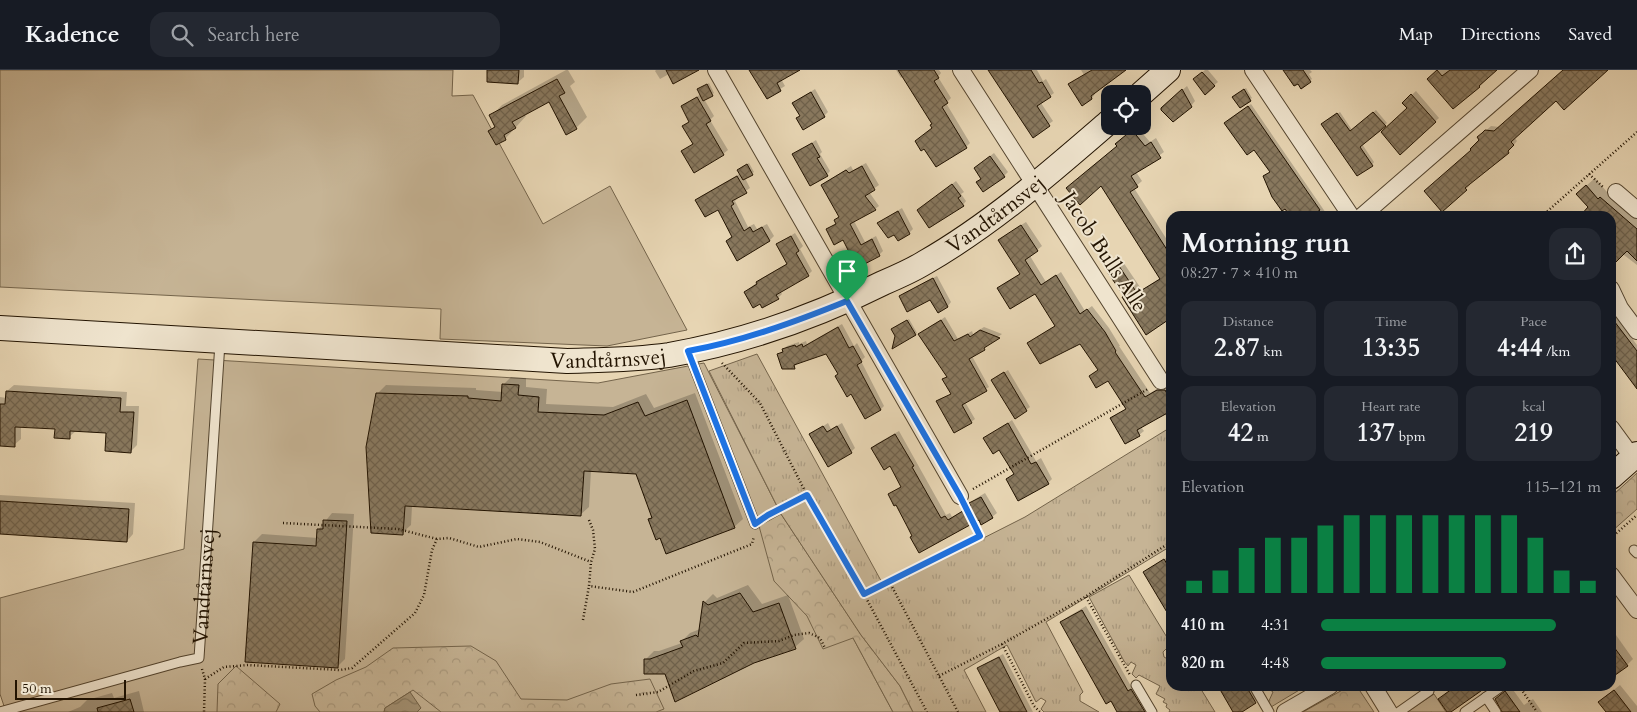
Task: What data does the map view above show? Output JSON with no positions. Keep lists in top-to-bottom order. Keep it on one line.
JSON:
{"streets":{"street":["Vandtårnsvej","Jacob Bulls Alle"]},"crossings":[["Vandtårnsvej","Jacob Bulls Alle"]],"scale_bar":"50 m","page":{"header":"Kadence","search":"Search here","nav":["Map","Directions","Saved"],"heading":["Morning run","08:27 · 7 × 410 m"],"stats":[["Distance","2.87 km"],["Time","13:35"],["Pace","4:44 /km"],["Elevation","42 m"],["Heart rate","137 bpm"],["kcal","219"]],"chart":["Elevation","115–121 m"],"list":[{"name":"410 m","note":"4:31"},{"name":"820 m","note":"4:48"}],"scale":"50 m"}}
